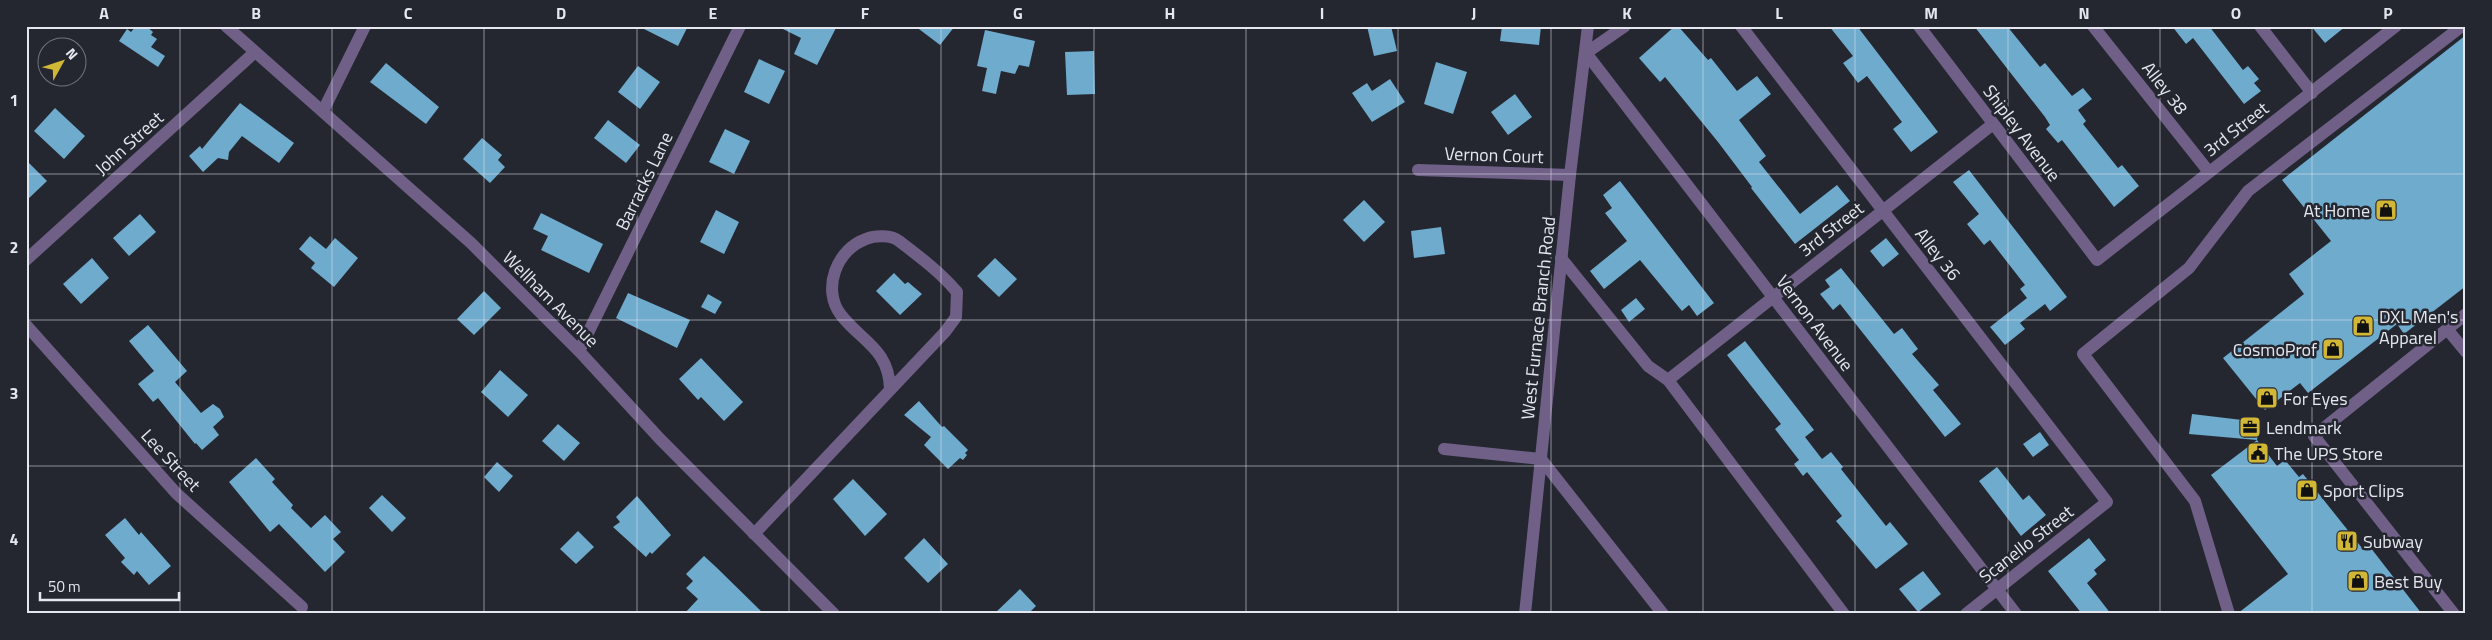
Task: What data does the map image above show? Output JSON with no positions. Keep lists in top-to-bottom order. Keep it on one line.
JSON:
{"streets":{"street":["Alley 38","3rd Street","Shipley Avenue","John Street","Vernon Court","Barracks Lane","Alley 36","Wellham Avenue","West Furnace Branch Road","Vernon Avenue","Lee Street","Scanello Street"]},"crossings":[["Alley 38","3rd Street"],["3rd Street","Shipley Avenue"],["3rd Street","Alley 36"],["3rd Street","Vernon Avenue"],["John Street","Wellham Avenue"],["Vernon Court","West Furnace Branch Road"],["Barracks Lane","Wellham Avenue"],["Alley 36","Scanello Street"],["West Furnace Branch Road","Vernon Avenue"],["Vernon Avenue","Scanello Street"]],"places":{"shop":["At Home","DXL Men's Apparel","CosmoProf","For Eyes","Sport Clips","Best Buy"],"office":["Lendmark"],"public building":["The UPS Store"],"restaurant":["Subway"]},"scale_bar":"50 m","north":"top right","grid":{"columns":["A","B","C","D","E","F","G","H","I","J","K","L","M","N","O","P"],"rows":["1","2","3","4"]}}
